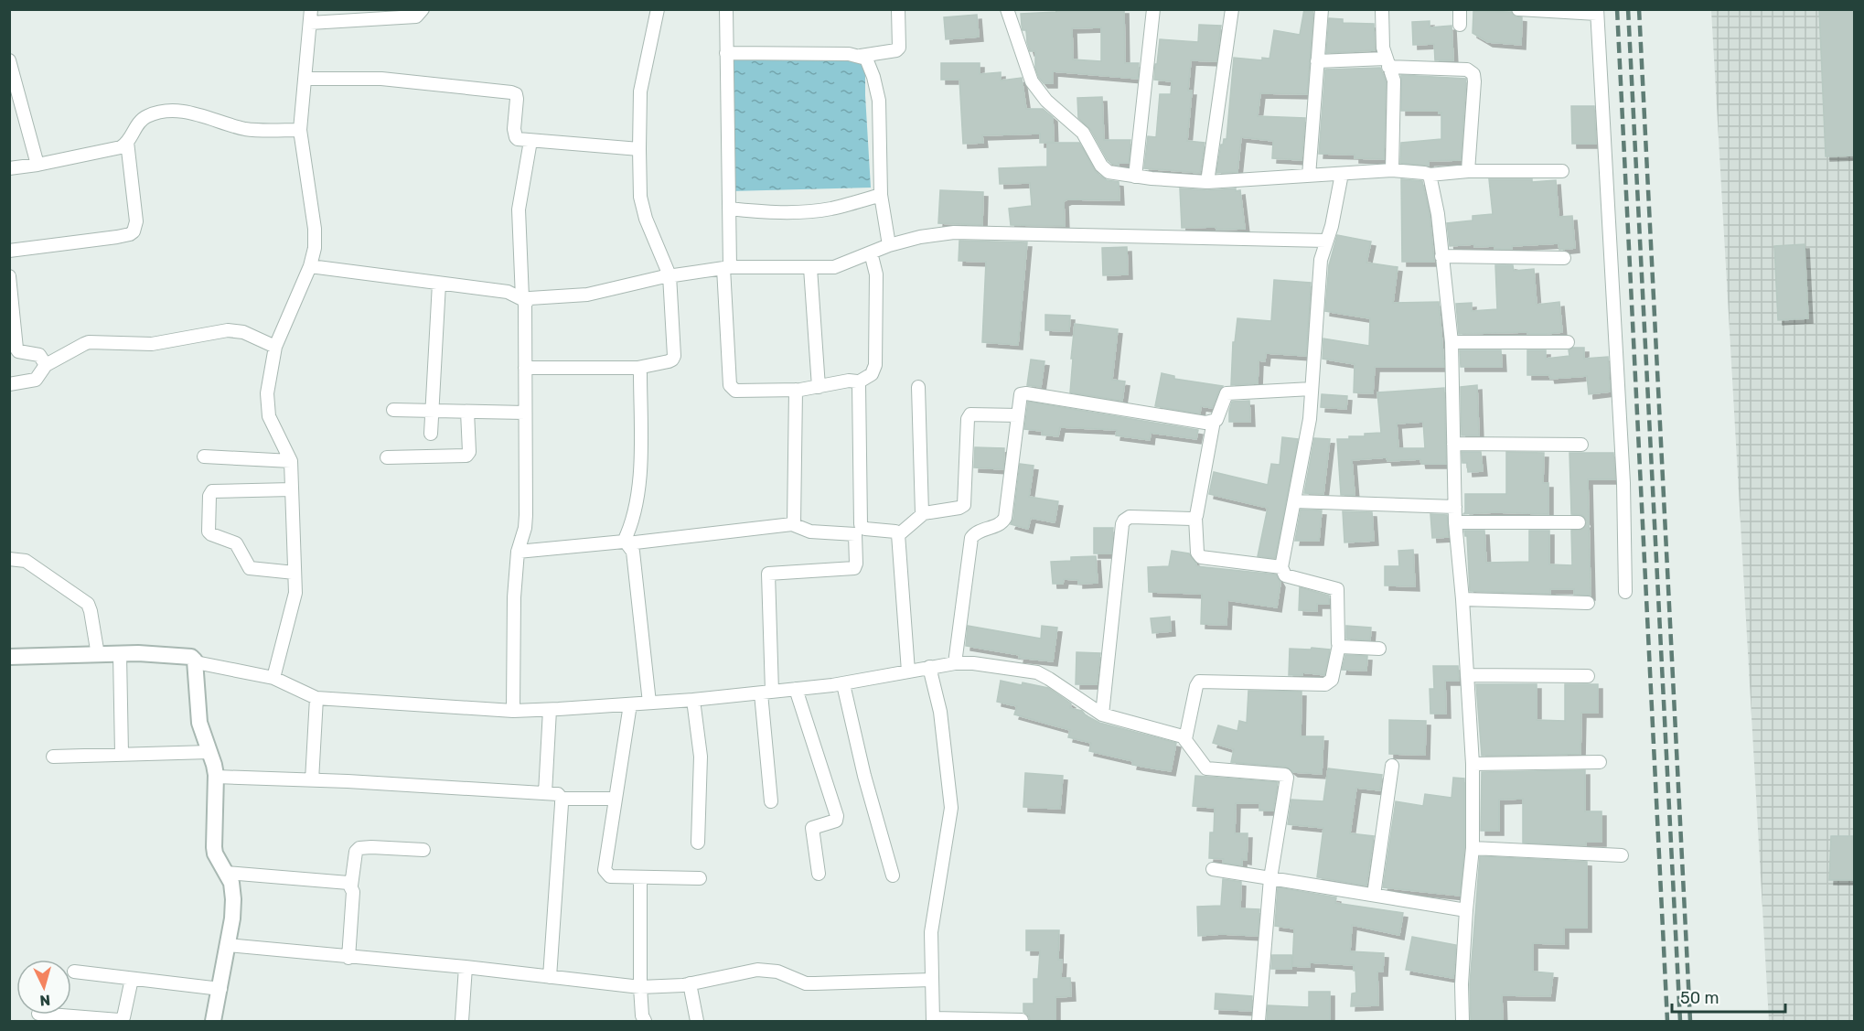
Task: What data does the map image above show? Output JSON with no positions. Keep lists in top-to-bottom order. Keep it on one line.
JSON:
{"scale_bar":"50 m","north":"bottom"}
